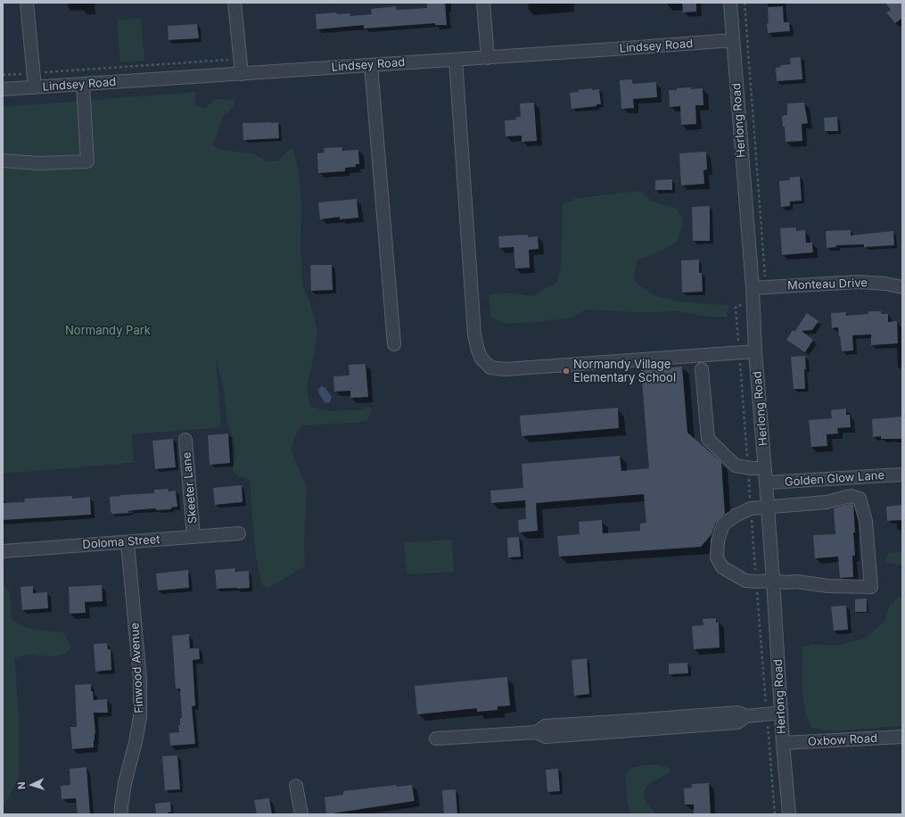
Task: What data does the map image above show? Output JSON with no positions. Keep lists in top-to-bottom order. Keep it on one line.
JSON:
{"streets":{"street":["Lindsey Road","Herlong Road","Monteau Drive","Golden Glow Lane","Skeeter Lane","Doloma Street","Finwood Avenue","Oxbow Road"]},"crossings":[["Lindsey Road","Herlong Road"],["Herlong Road","Monteau Drive"],["Herlong Road","Golden Glow Lane"],["Herlong Road","Oxbow Road"],["Skeeter Lane","Doloma Street"],["Doloma Street","Finwood Avenue"]],"parks":["Normandy Park"],"places":["Normandy Village Elementary School"],"north":"left"}
